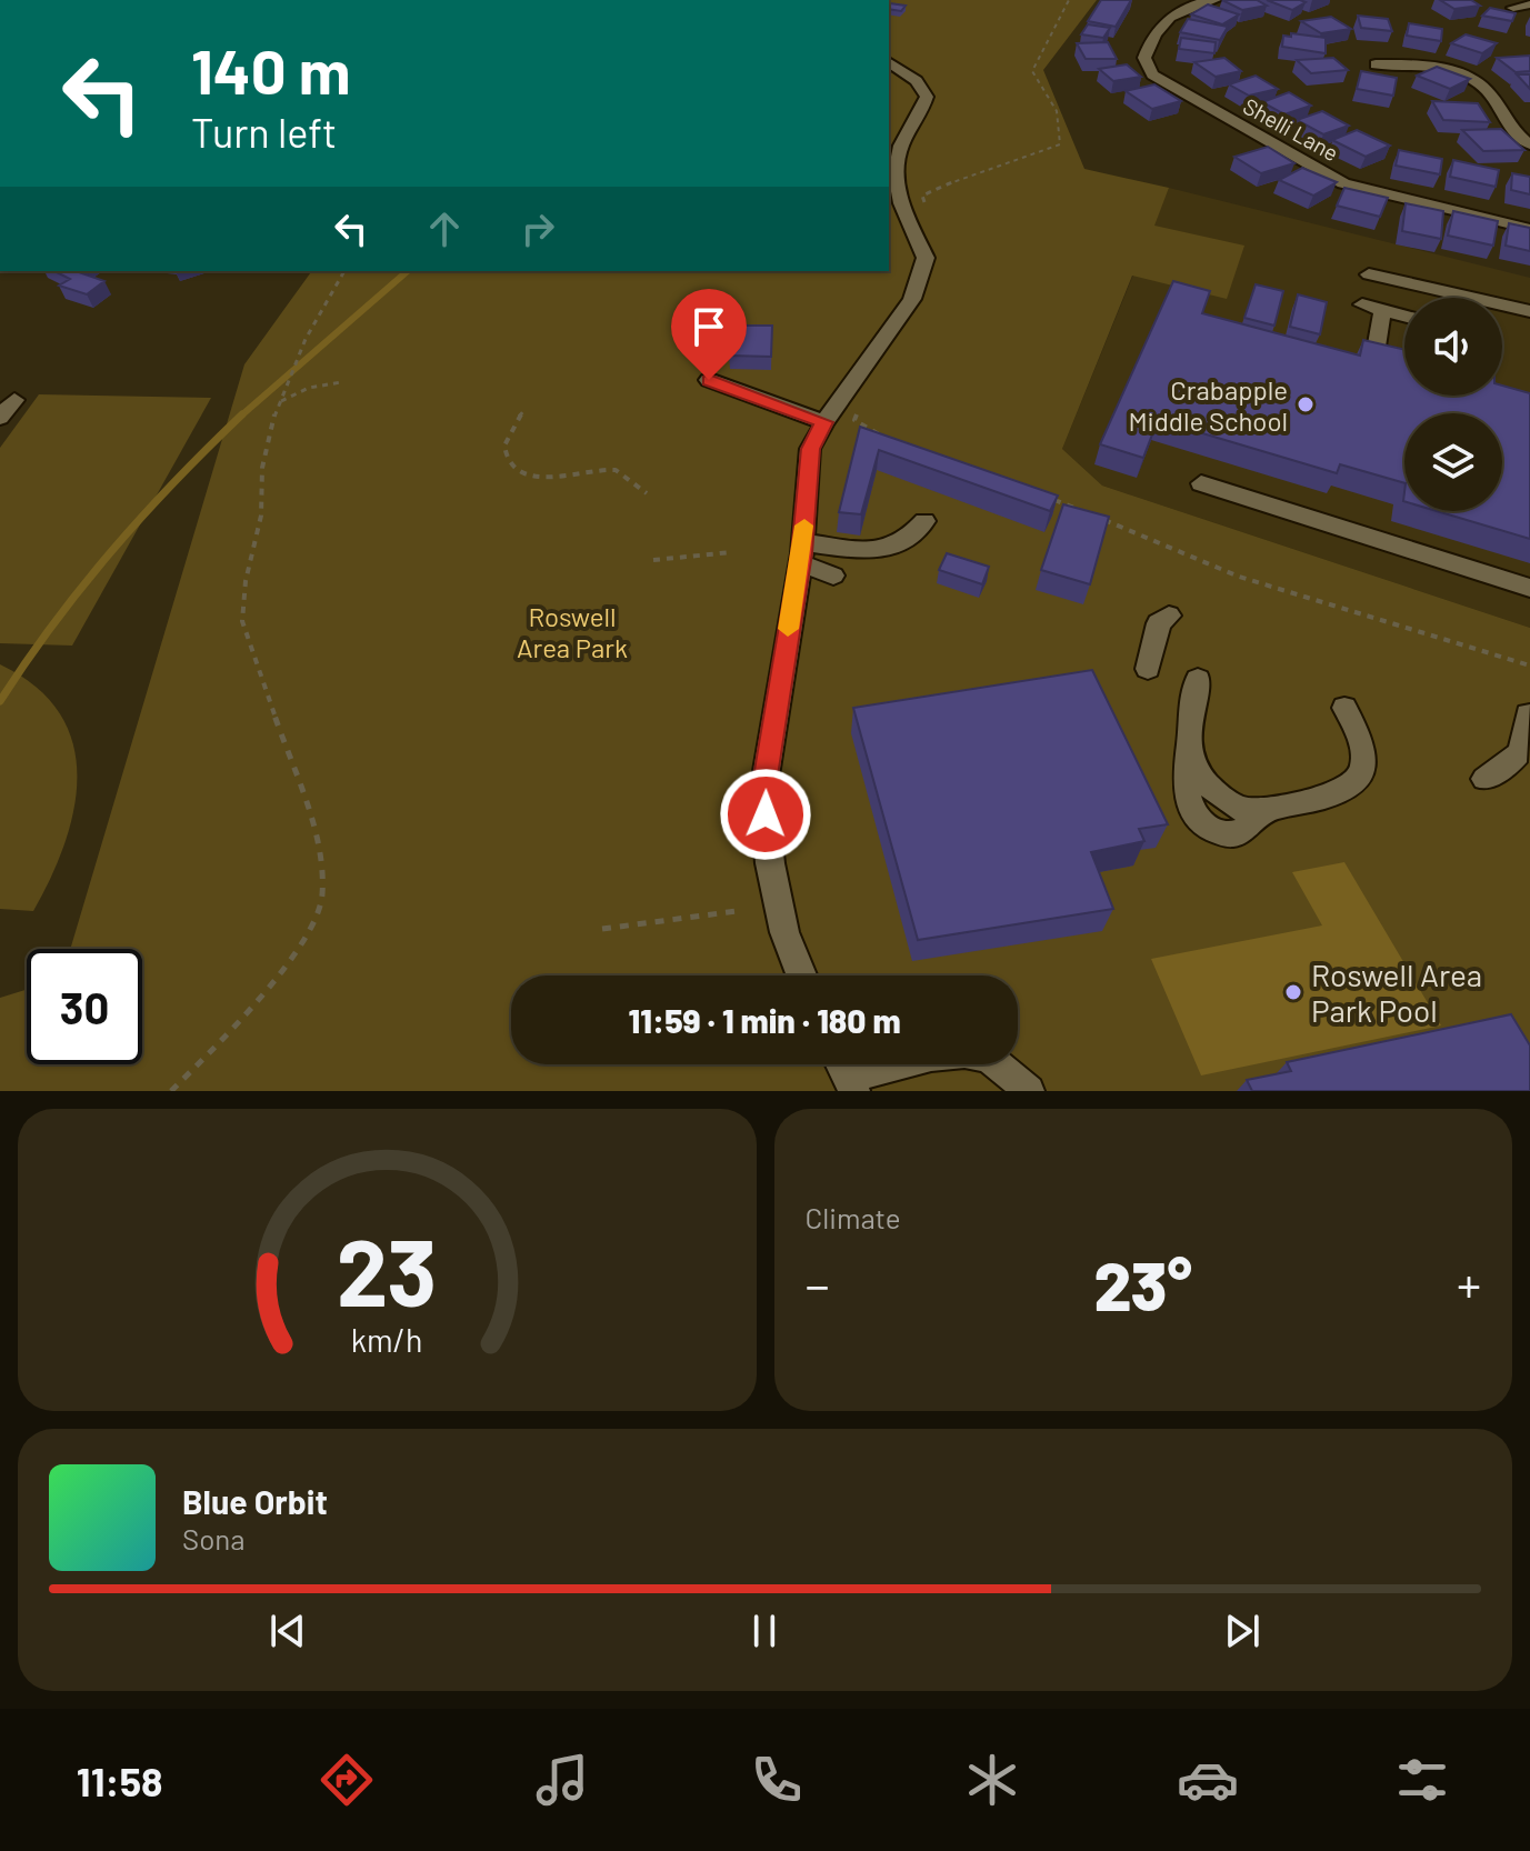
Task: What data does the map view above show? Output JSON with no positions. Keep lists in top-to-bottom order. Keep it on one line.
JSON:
{"streets":{"street":["Shelli Lane"]},"parks":["Roswell Area Park"],"places":["Crabapple Middle School","Roswell Area Park Pool"],"page":{"turn":["140 m","Turn left"],"limit":"30","trip":"11:59 · 1 min · 180 m","tile":"Climate","heat":["−","23°","+"],"song":["Blue Orbit","Sona"],"tabs":"11:58","gauge":["23","km/h"]}}
